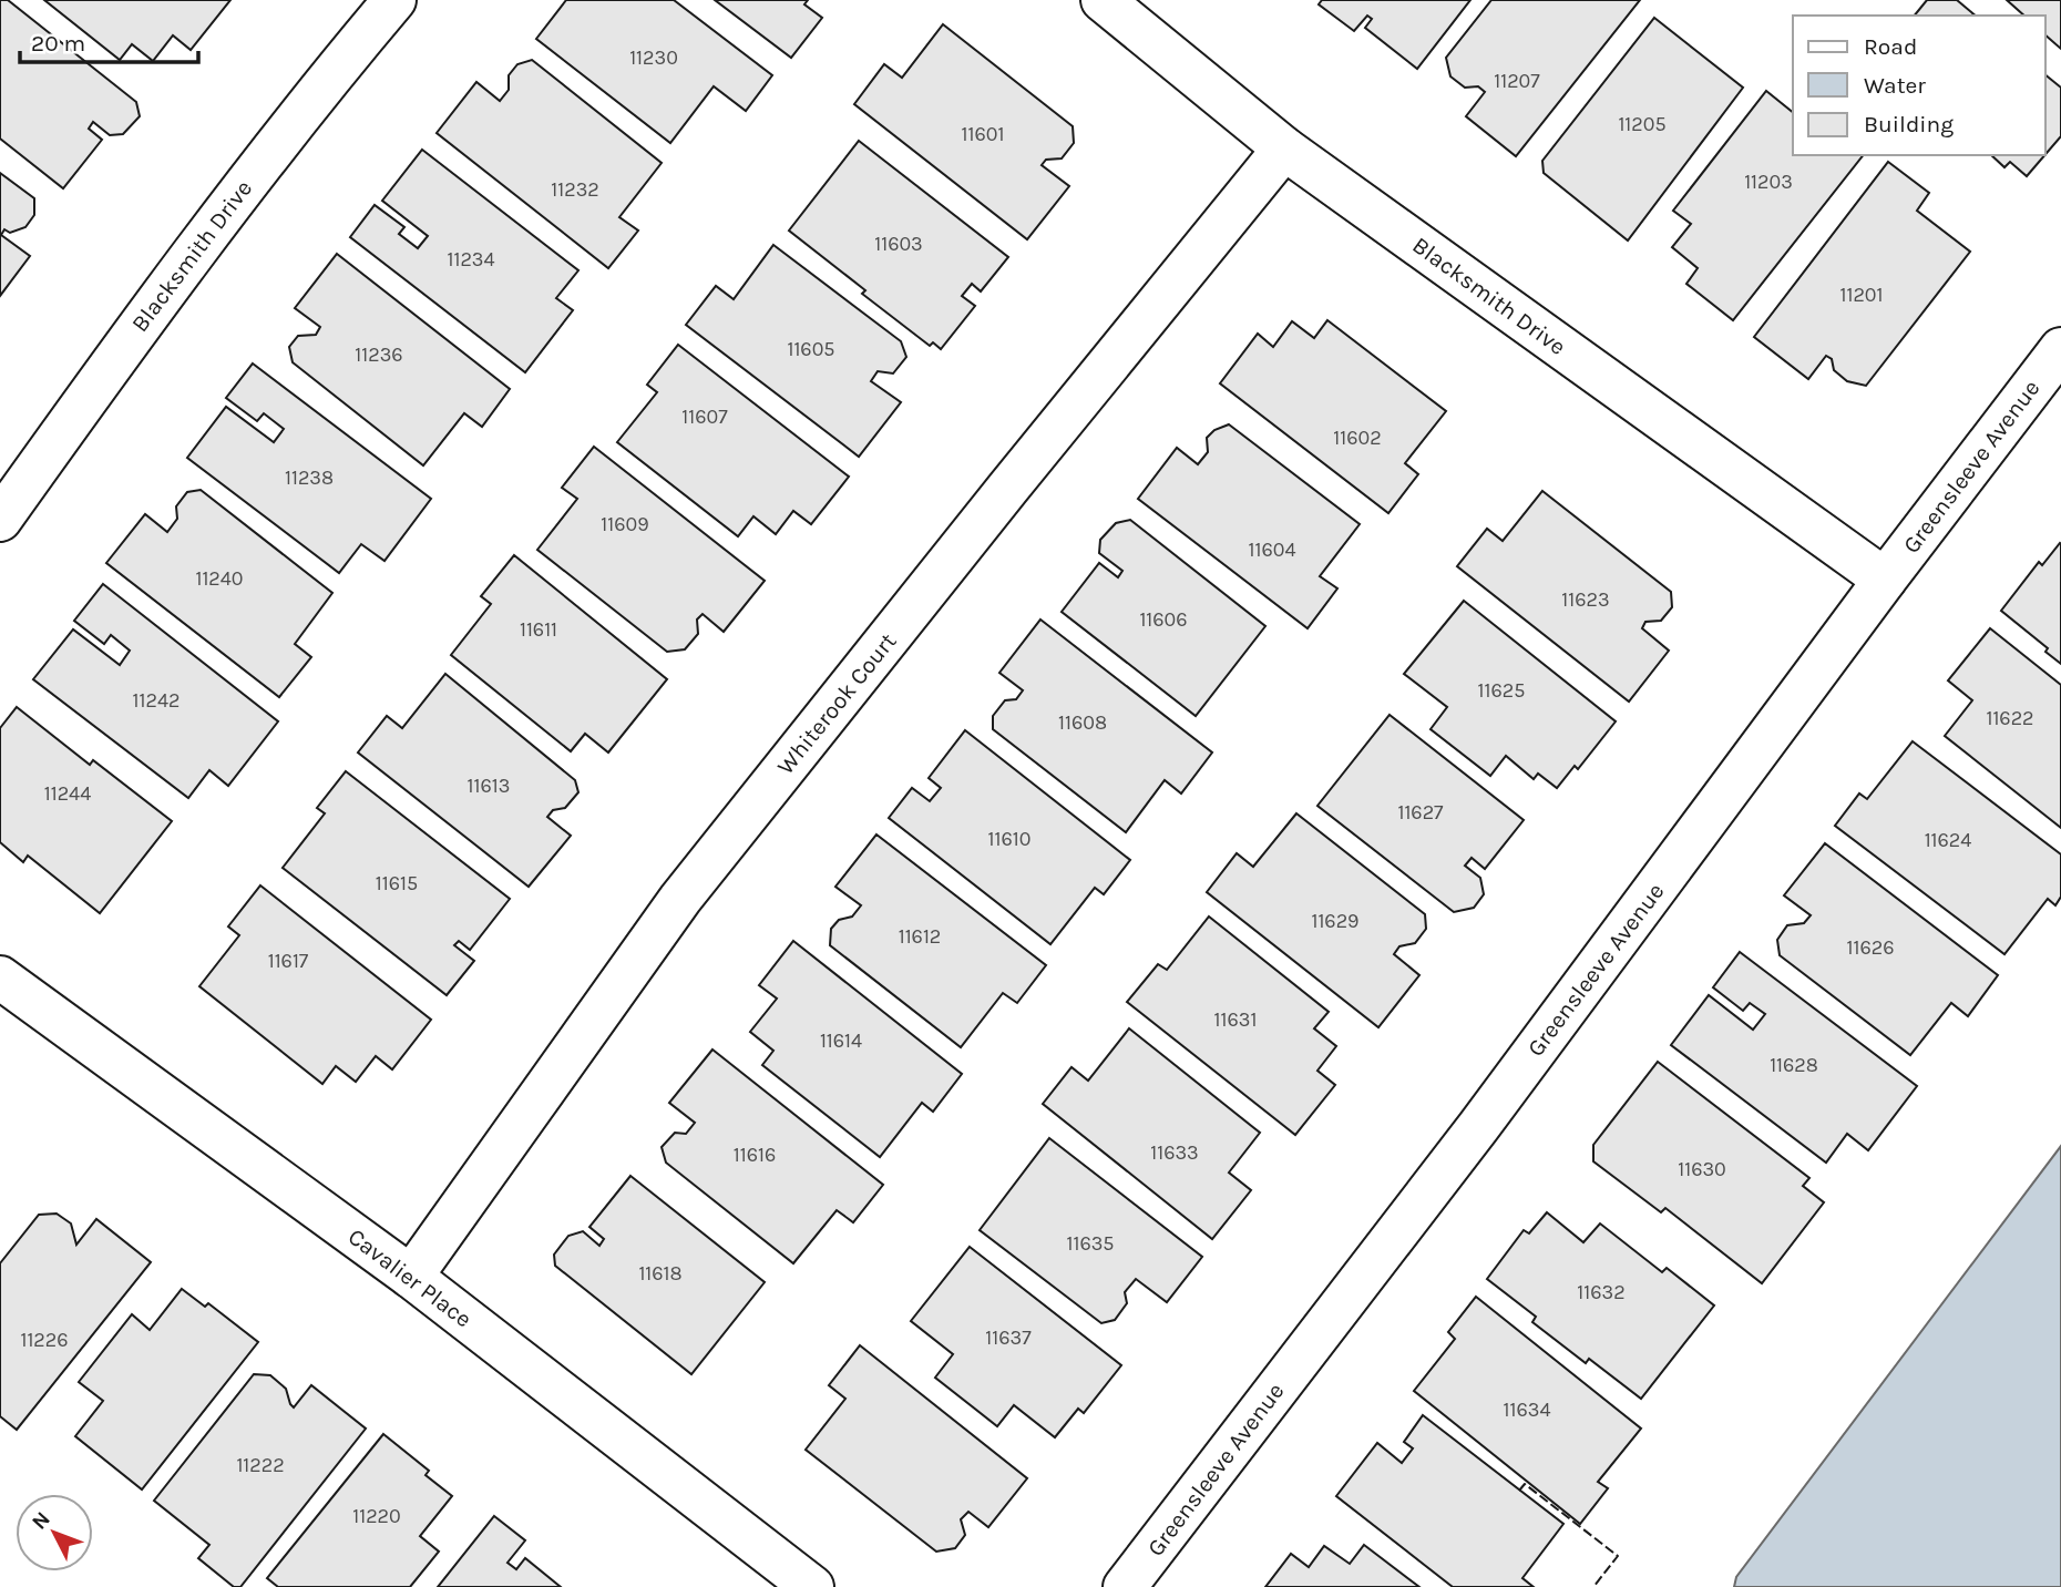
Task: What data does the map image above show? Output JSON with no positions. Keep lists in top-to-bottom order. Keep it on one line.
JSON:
{"streets":{"street":["Blacksmith Drive","Greensleeve Avenue","Whiterook Court","Cavalier Place"]},"crossings":[["Blacksmith Drive","Greensleeve Avenue"],["Blacksmith Drive","Whiterook Court"],["Whiterook Court","Cavalier Place"]],"house_numbers":["11230","11207","11205","11601","11203","11232","11603","11234","11201","11605","11236","11607","11602","11238","11609","11604","11240","11623","11606","11611","11625","11242","11622","11608","11613","11244","11627","11610","11624","11615","11629","11612","11626","11617","11631","11614","11628","11633","11616","11630","11635","11618","11632","11637","11226","11634","11222","11220"],"legend":["Road","Water","Building"],"scale_bar":"20 m","north":"top left"}
